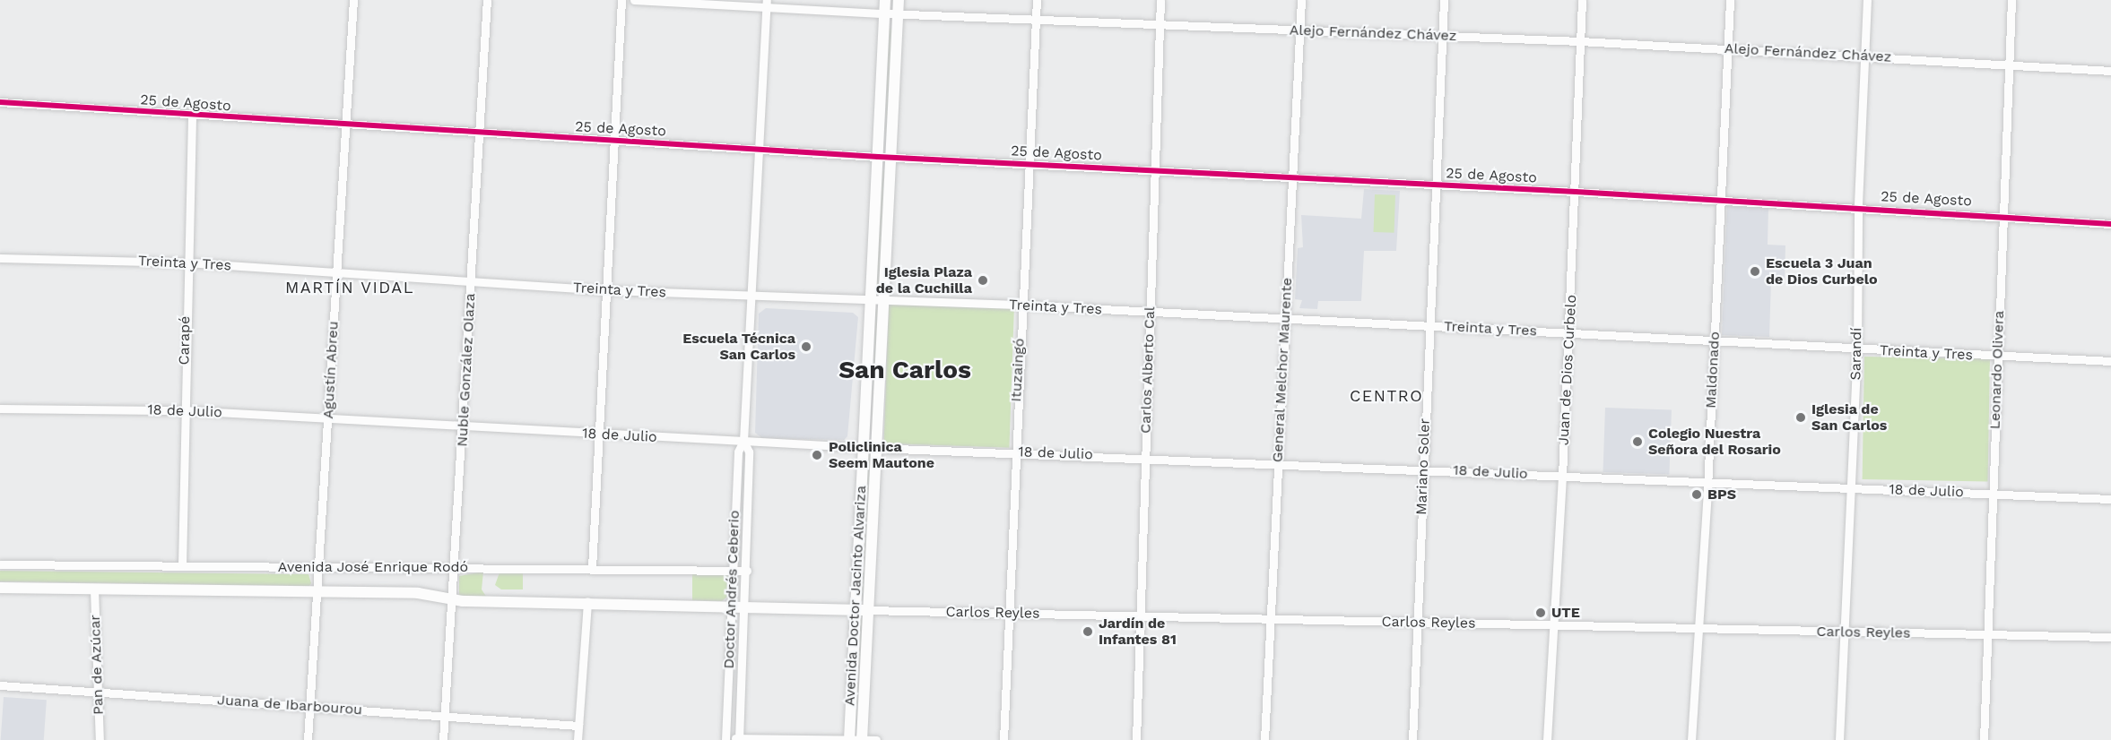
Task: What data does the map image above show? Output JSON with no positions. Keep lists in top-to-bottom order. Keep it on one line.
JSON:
{"streets":{"main road":["Avenida José Enrique Rodó","Avenida Doctor Jacinto Alvariza","Carlos Reyles"],"street":["Alejo Fernández Chávez","25 de Agosto","Treinta y Tres","Carapé","Sarandí","Agustín Abreu","Nuble González Olaza","Ituzaingó","Carlos Alberto Cal","General Melchor Maurente","Juan de Dios Curbelo","Maldonado","Leonardo Olivera","18 de Julio","Mariano Soler","Doctor Andrés Ceberio","Pan de Azúcar","Juana de Ibarbourou"]},"crossings":[["Alejo Fernández Chávez","Sarandí"],["Alejo Fernández Chávez","Ituzaingó"],["Alejo Fernández Chávez","Carlos Alberto Cal"],["Alejo Fernández Chávez","General Melchor Maurente"],["Alejo Fernández Chávez","Juan de Dios Curbelo"],["Alejo Fernández Chávez","Maldonado"],["Alejo Fernández Chávez","Leonardo Olivera"],["Alejo Fernández Chávez","Mariano Soler"],["Alejo Fernández Chávez","Doctor Andrés Ceberio"],["Alejo Fernández Chávez","Avenida Doctor Jacinto Alvariza"],["25 de Agosto","Carapé"],["25 de Agosto","Sarandí"],["25 de Agosto","Agustín Abreu"],["25 de Agosto","Nuble González Olaza"],["25 de Agosto","Ituzaingó"],["25 de Agosto","Carlos Alberto Cal"],["25 de Agosto","General Melchor Maurente"],["25 de Agosto","Juan de Dios Curbelo"],["25 de Agosto","Maldonado"],["25 de Agosto","Leonardo Olivera"],["25 de Agosto","Mariano Soler"],["25 de Agosto","Doctor Andrés Ceberio"],["25 de Agosto","Avenida Doctor Jacinto Alvariza"],["Treinta y Tres","Carapé"],["Treinta y Tres","Sarandí"],["Treinta y Tres","Agustín Abreu"],["Treinta y Tres","Nuble González Olaza"],["Treinta y Tres","Ituzaingó"],["Treinta y Tres","Carlos Alberto Cal"],["Treinta y Tres","General Melchor Maurente"],["Treinta y Tres","Juan de Dios Curbelo"],["Treinta y Tres","Maldonado"],["Treinta y Tres","Leonardo Olivera"],["Treinta y Tres","Mariano Soler"],["Treinta y Tres","Doctor Andrés Ceberio"],["Treinta y Tres","Avenida Doctor Jacinto Alvariza"],["Carapé","18 de Julio"],["Carapé","Avenida José Enrique Rodó"],["Sarandí","18 de Julio"],["Sarandí","Carlos Reyles"],["Agustín Abreu","18 de Julio"],["Agustín Abreu","Avenida José Enrique Rodó"],["Agustín Abreu","Juana de Ibarbourou"],["Nuble González Olaza","18 de Julio"],["Nuble González Olaza","Avenida José Enrique Rodó"],["Nuble González Olaza","Juana de Ibarbourou"],["Ituzaingó","18 de Julio"],["Ituzaingó","Carlos Reyles"],["Carlos Alberto Cal","18 de Julio"],["Carlos Alberto Cal","Carlos Reyles"],["General Melchor Maurente","18 de Julio"],["General Melchor Maurente","Carlos Reyles"],["Juan de Dios Curbelo","18 de Julio"],["Juan de Dios Curbelo","Carlos Reyles"],["Maldonado","18 de Julio"],["Maldonado","Carlos Reyles"],["Leonardo Olivera","18 de Julio"],["Leonardo Olivera","Carlos Reyles"],["18 de Julio","Mariano Soler"],["18 de Julio","Doctor Andrés Ceberio"],["18 de Julio","Avenida Doctor Jacinto Alvariza"],["Mariano Soler","Carlos Reyles"],["Avenida José Enrique Rodó","Doctor Andrés Ceberio"],["Avenida José Enrique Rodó","Carlos Reyles"],["Avenida José Enrique Rodó","Pan de Azúcar"],["Doctor Andrés Ceberio","Carlos Reyles"],["Avenida Doctor Jacinto Alvariza","Carlos Reyles"],["Pan de Azúcar","Juana de Ibarbourou"]],"districts":["MARTÍN VIDAL","San Carlos","CENTRO"],"places":["Escuela 3 Juan de Dios Curbelo","Iglesia Plaza de la Cuchilla","Escuela Técnica San Carlos","Iglesia de San Carlos","Colegio Nuestra Señora del Rosario","Policlinica Seem Mautone","BPS","UTE","Jardín de Infantes 81"]}
